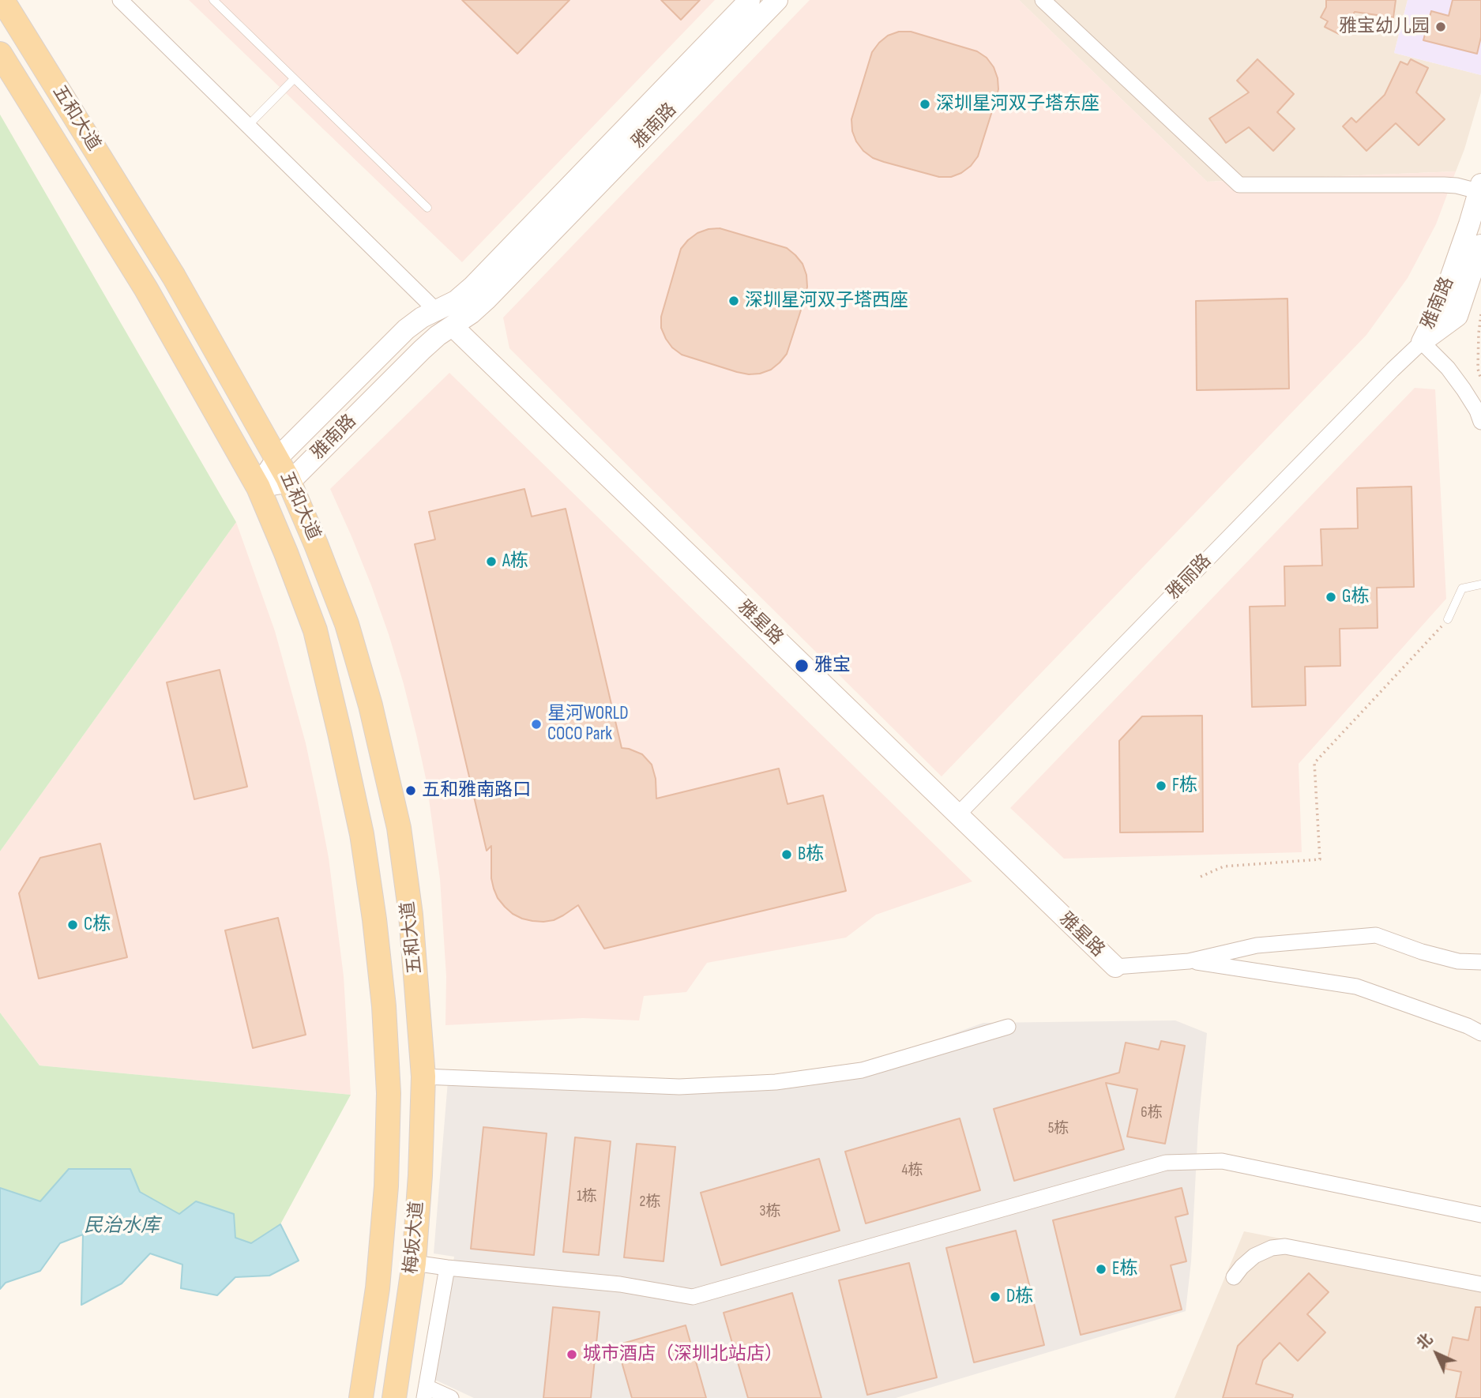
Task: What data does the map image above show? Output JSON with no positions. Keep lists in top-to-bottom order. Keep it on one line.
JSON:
{"streets":{"main road":["五和大道","梅坂大道"],"street":["雅南路","雅丽路","雅星路"]},"crossings":[["五和大道","雅南路"],["五和大道","梅坂大道"],["雅南路","雅丽路"],["雅南路","雅星路"],["雅丽路","雅星路"]],"water":["民治水库"],"places":["雅宝幼儿园","深圳星河双子塔东座","深圳星河双子塔西座","A栋","G栋","雅宝","星河WORLD COCO Park","F栋","五和雅南路口","B栋","C栋","E栋","D栋","城市酒店（深圳北站店）"],"house_numbers":["6栋","5栋","4栋","1栋","2栋","3栋"],"north":"top left"}
